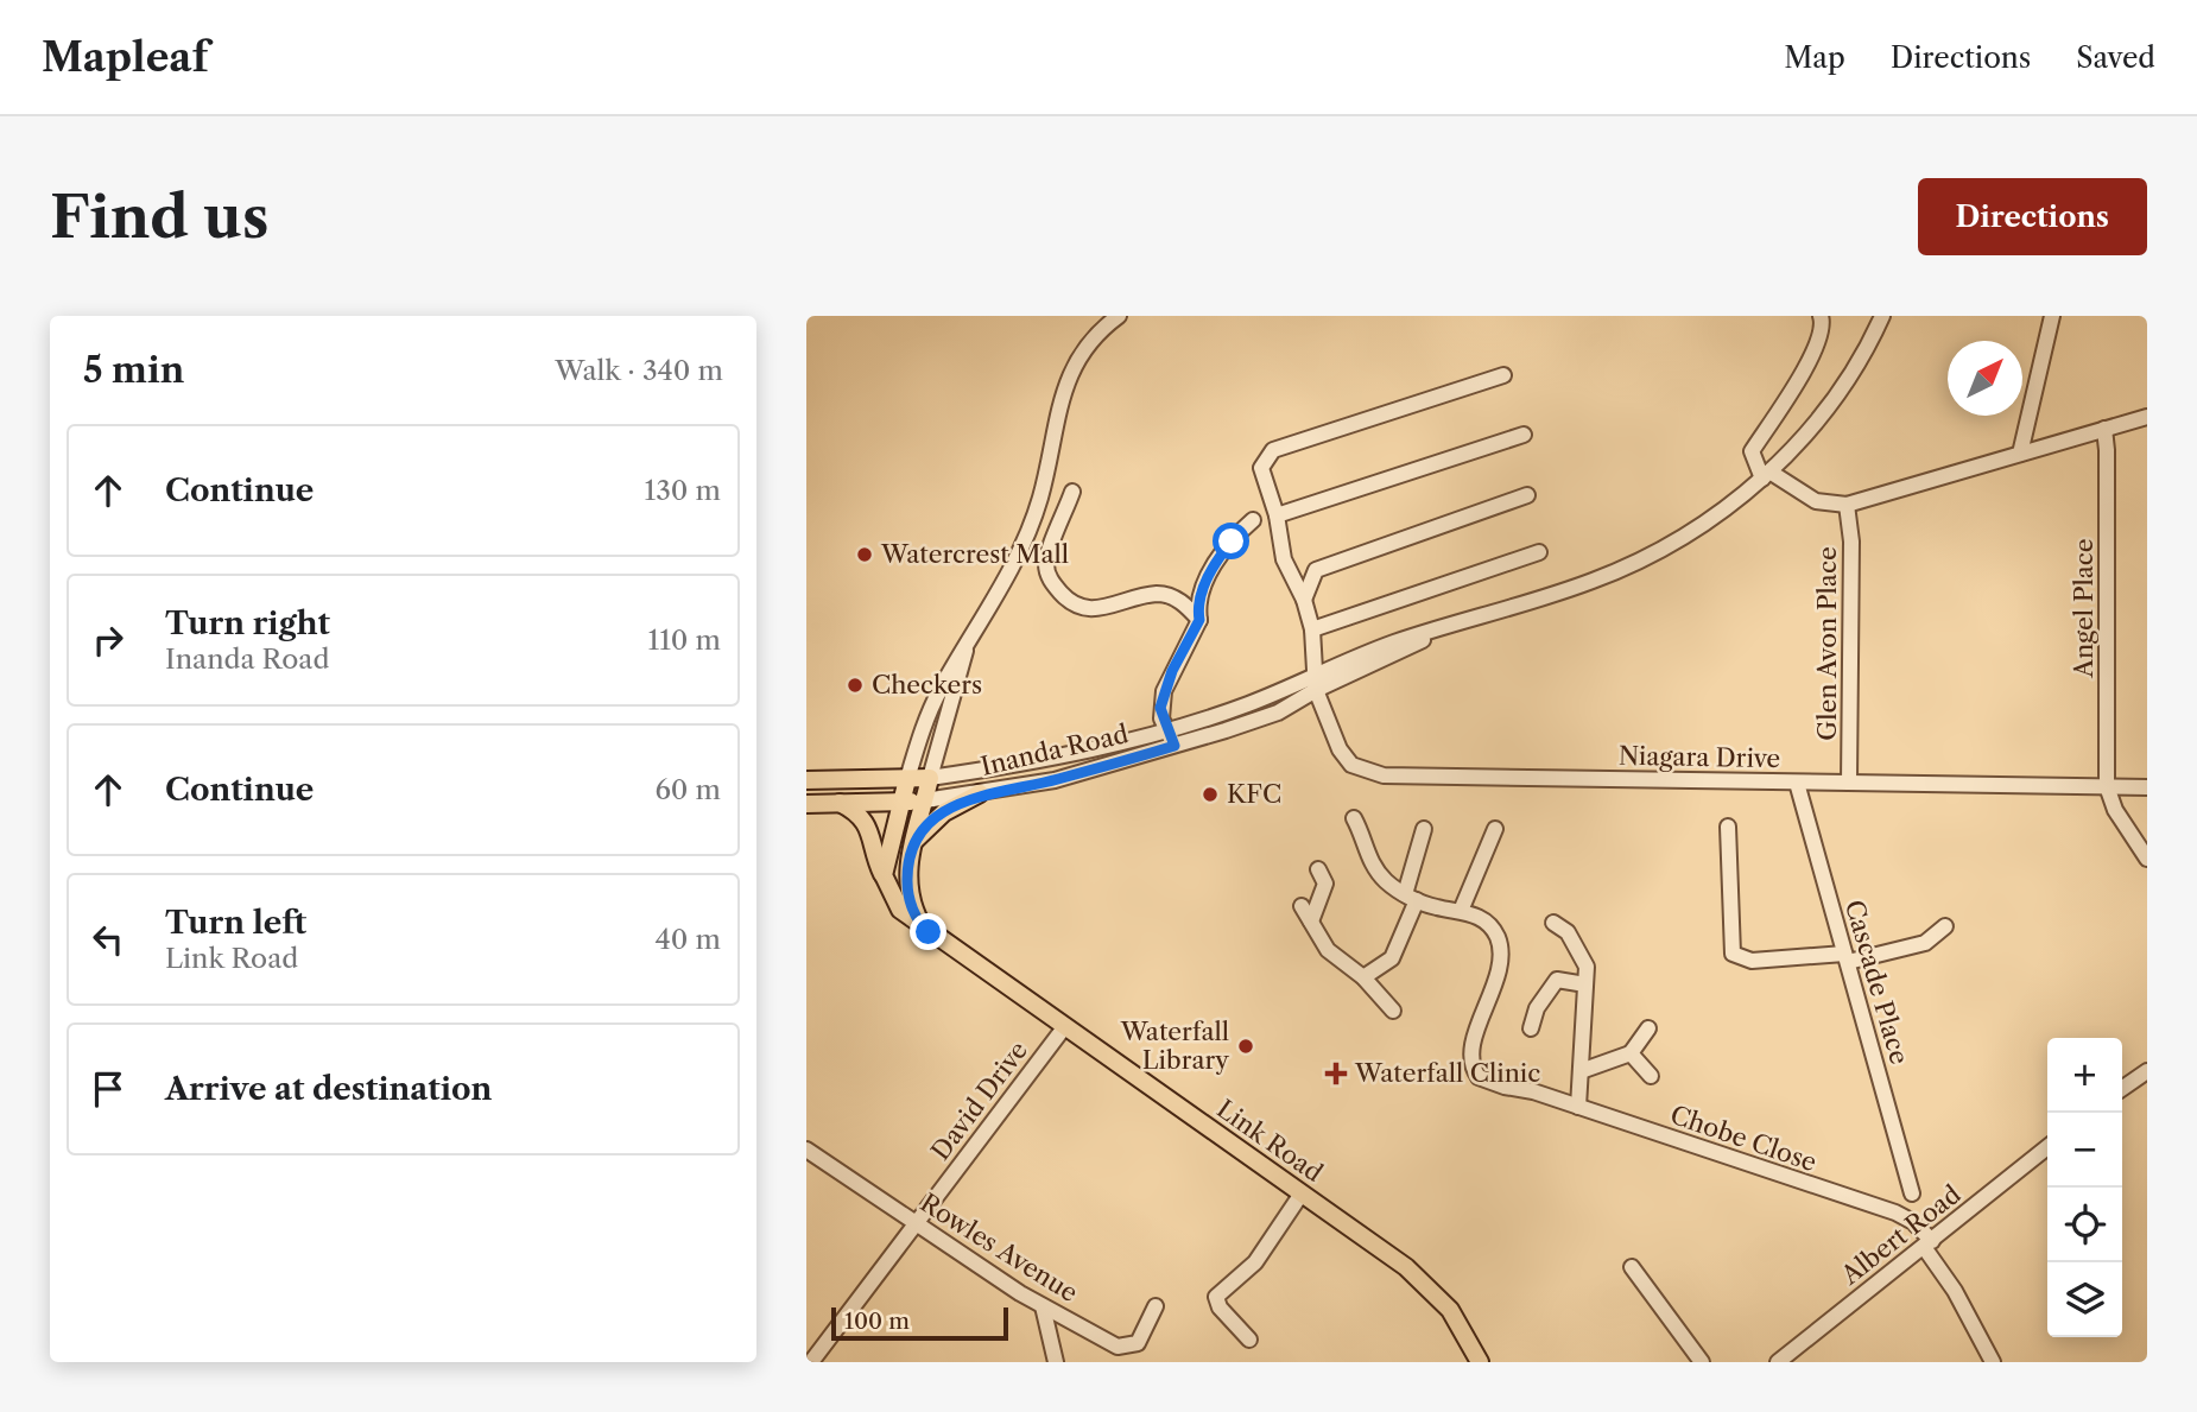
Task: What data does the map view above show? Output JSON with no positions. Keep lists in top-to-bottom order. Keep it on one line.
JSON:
{"streets":{"main road":["Inanda Road","Link Road"],"street":["Angel Place","Glen Avon Place","Niagara Drive","Cascade Place","David Drive","Chobe Close","Albert Road","Rowles Avenue"]},"crossings":[["Angel Place","Niagara Drive"],["Glen Avon Place","Niagara Drive"],["Inanda Road","Niagara Drive"],["Niagara Drive","Cascade Place"],["David Drive","Link Road"],["David Drive","Rowles Avenue"],["Chobe Close","Albert Road"]],"places":{"other":["Watercrest Mall","Checkers","KFC","Waterfall Library"],"health":["Waterfall Clinic"]},"scale_bar":"100 m","north":"top right","page":{"header":"Mapleaf","nav":["Map","Directions","Saved"],"buttons":"Directions","title":"Find us","heading":["5 min","Walk · 340 m"],"list":[["Continue","130 m"],["Turn right","Inanda Road","110 m"],["Continue","60 m"],["Turn left","Link Road","40 m"],"Arrive at destination"],"map_buttons":["+","−"],"scale":"100 m"}}
